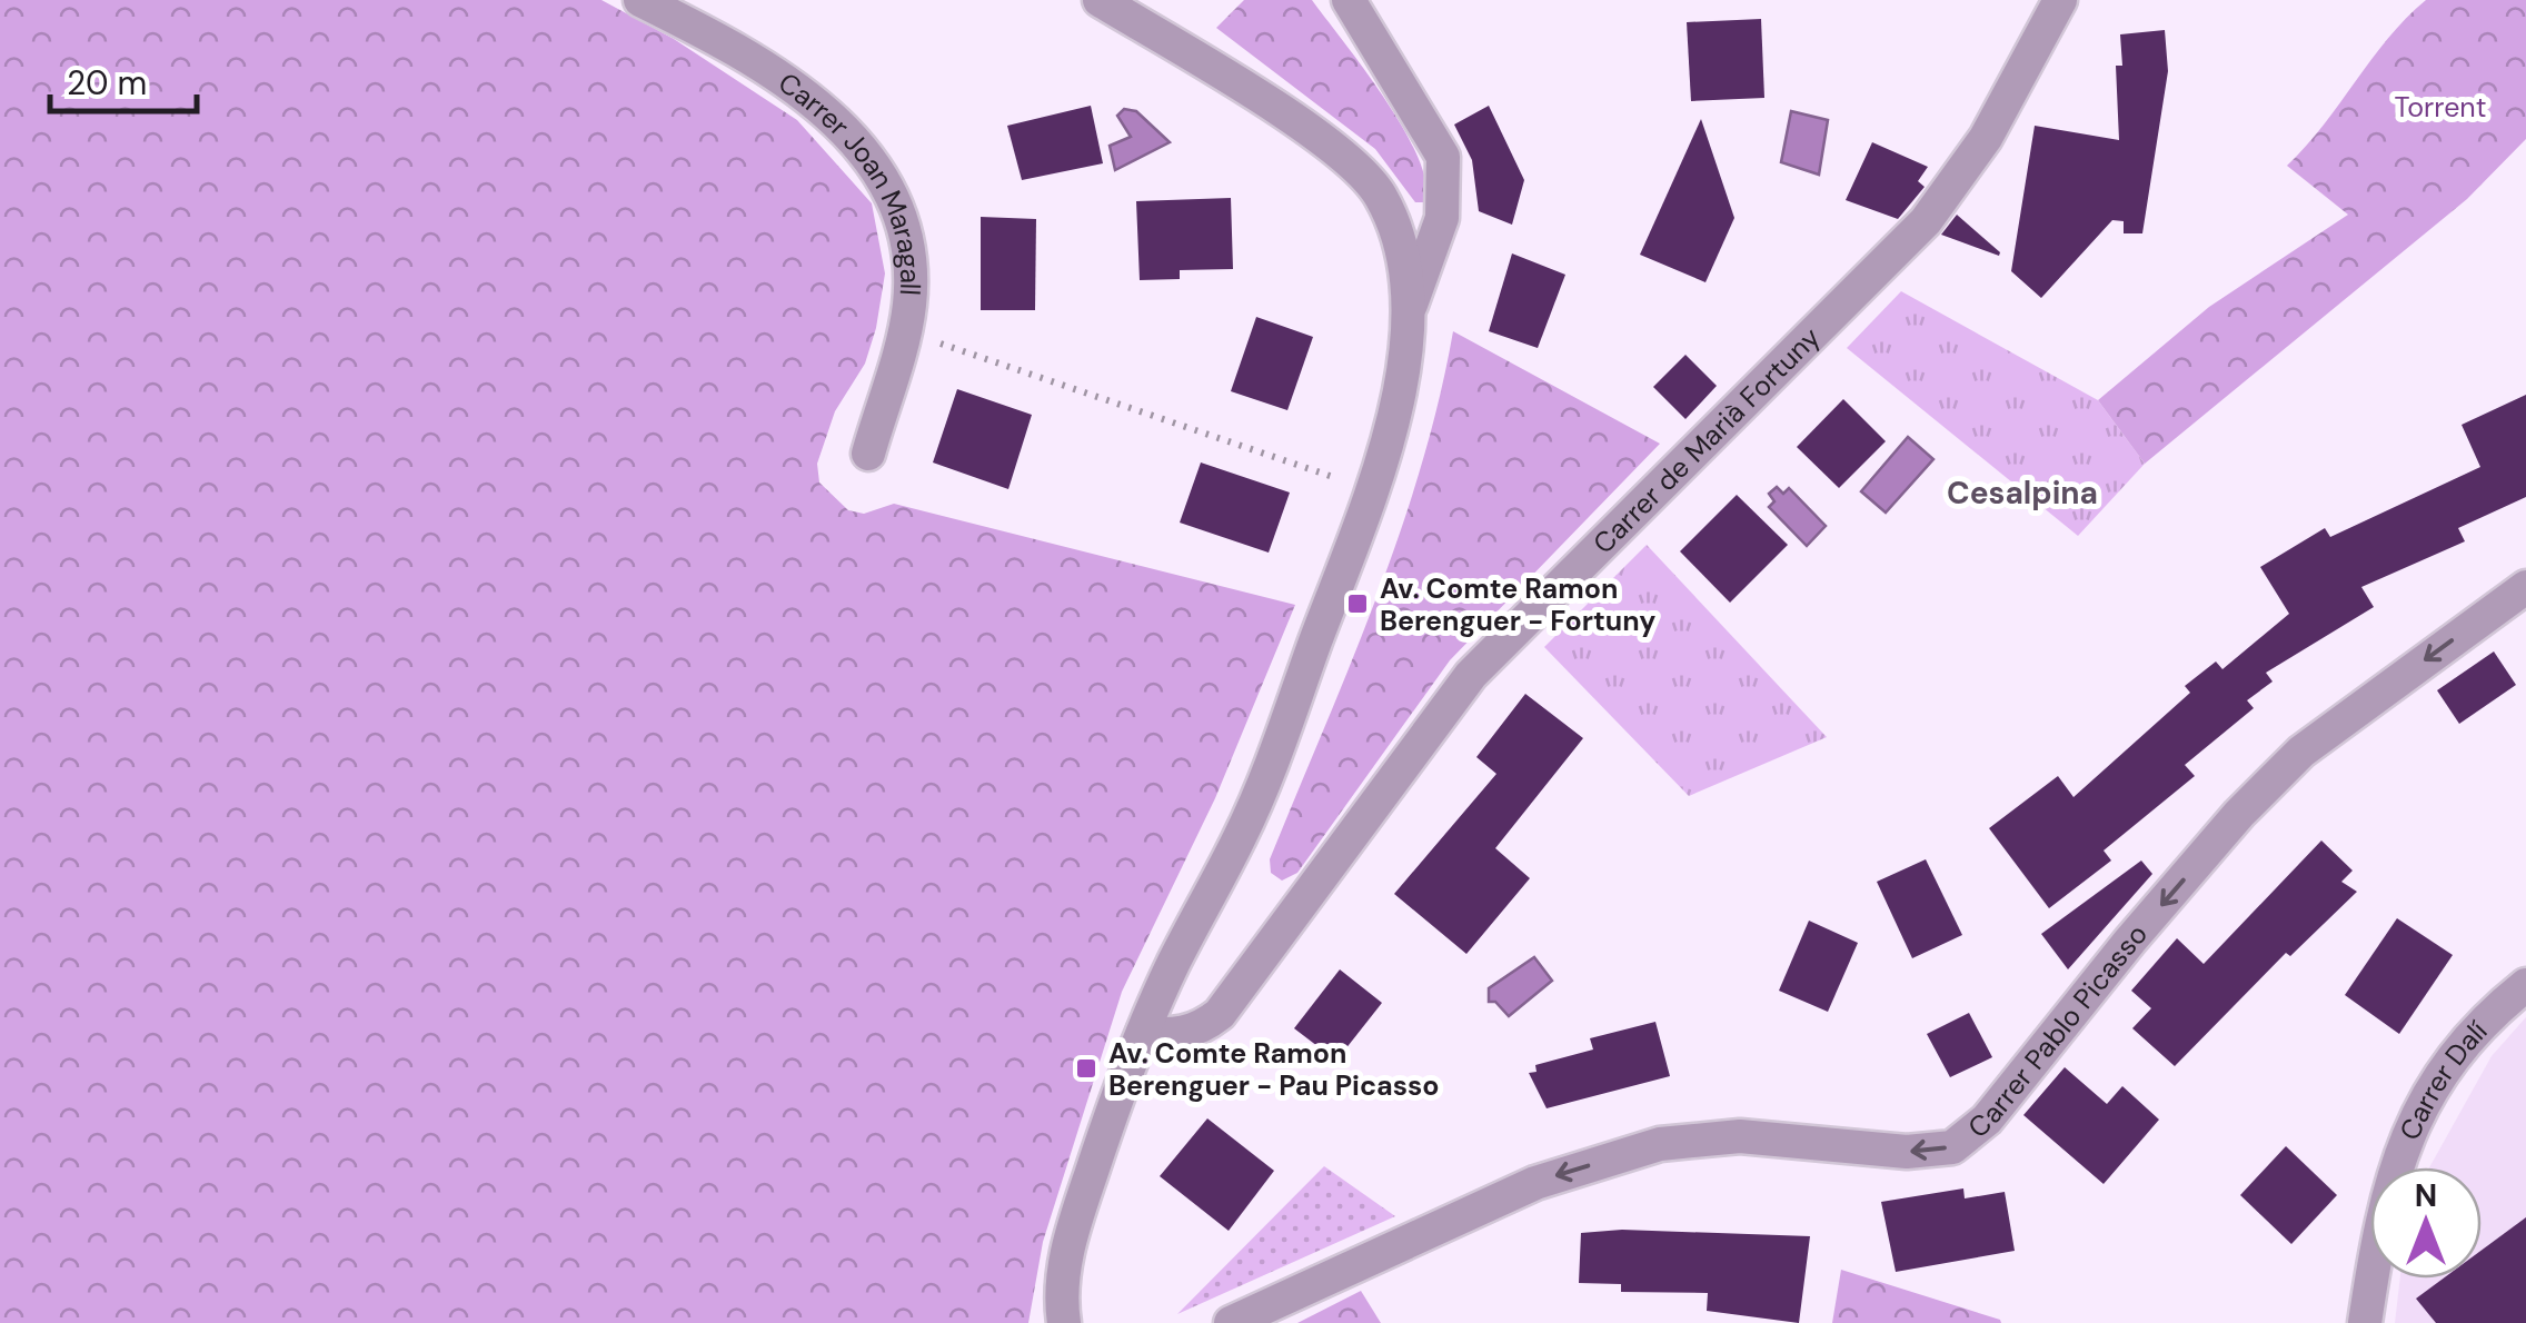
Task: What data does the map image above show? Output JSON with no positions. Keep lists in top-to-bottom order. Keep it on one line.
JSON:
{"streets":{"street":["Carrer Joan Maragall","Carrer de Marià Fortuny","Carrer Pablo Picasso","Carrer Dalí"]},"one_way":["Carrer Pablo Picasso"],"districts":["Cesalpina"],"parks":["Torrent"],"places":{"transit":["Av. Comte Ramon Berenguer - Fortuny","Av. Comte Ramon Berenguer - Pau Picasso"]},"scale_bar":"20 m","north":"top"}
